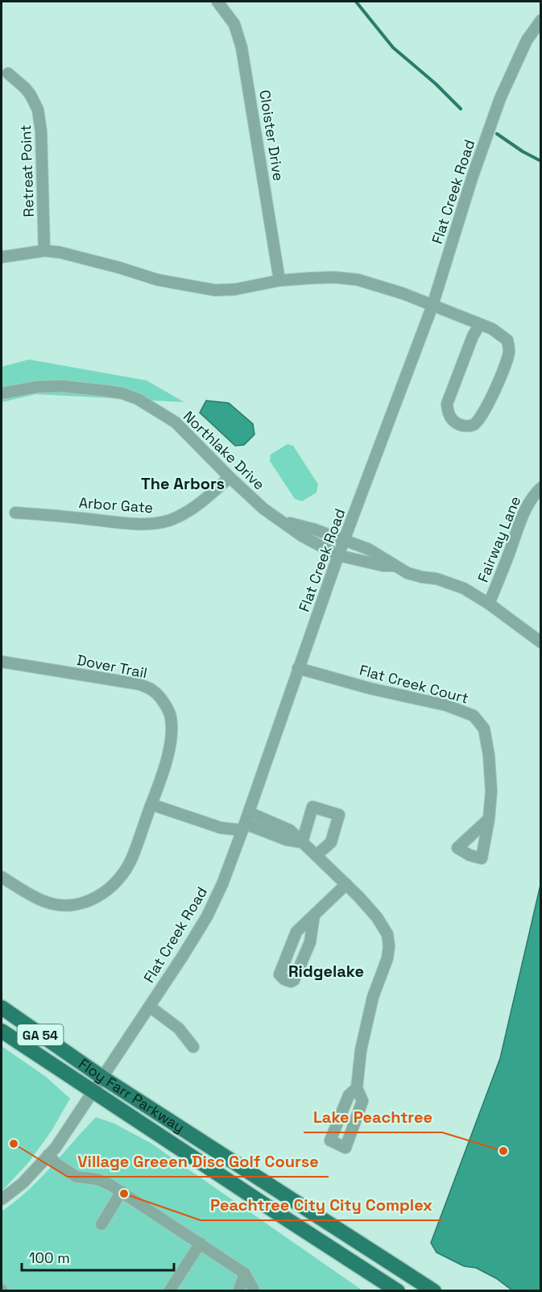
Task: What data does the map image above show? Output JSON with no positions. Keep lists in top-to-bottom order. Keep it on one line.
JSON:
{"streets":{"main road":["GA 54","Floy Farr Parkway"],"street":["Cloister Drive","Retreat Point","Flat Creek Road","Northlake Drive","Arbor Gate","Fairway Lane","Dover Trail","Flat Creek Court"]},"crossings":[["Flat Creek Road","Northlake Drive"],["Flat Creek Road","Flat Creek Court"],["Flat Creek Road","Floy Farr Parkway"],["Northlake Drive","Arbor Gate"],["Northlake Drive","Fairway Lane"]],"districts":["The Arbors","Ridgelake"],"places":["Village Greeen Disc Golf Course","Lake Peachtree","Peachtree City City Complex"],"scale_bar":"100 m"}
